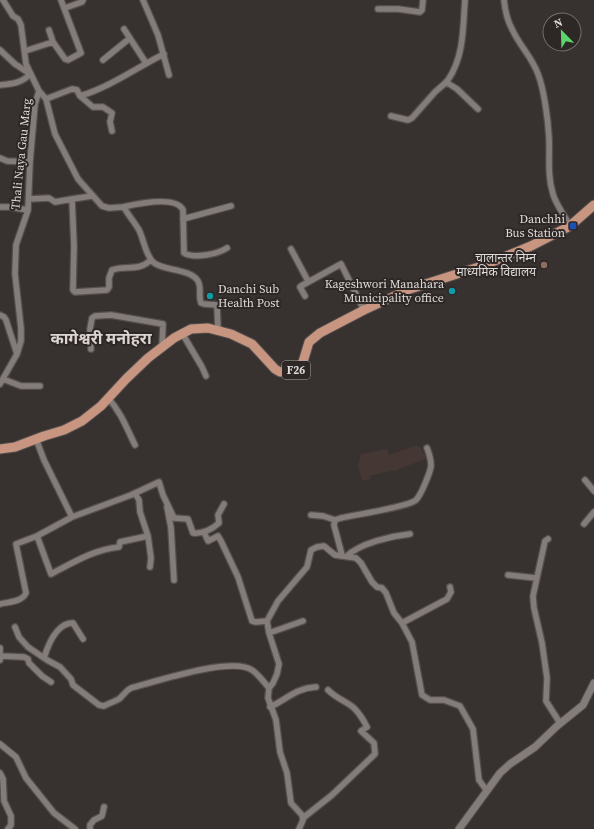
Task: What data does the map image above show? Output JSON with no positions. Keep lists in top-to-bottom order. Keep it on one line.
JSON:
{"streets":{"main road":["F26"],"street":["Thali Naya Gau Marg"]},"districts":["कागेश्वरी मनोहरा"],"places":{"transit":["Danchhi Bus Station"],"other":["चालान्तर निम्न माध्यमिक विद्यालय","Kageshwori Manahara Municipality office","Danchi Sub Health Post"]},"north":"top left"}
